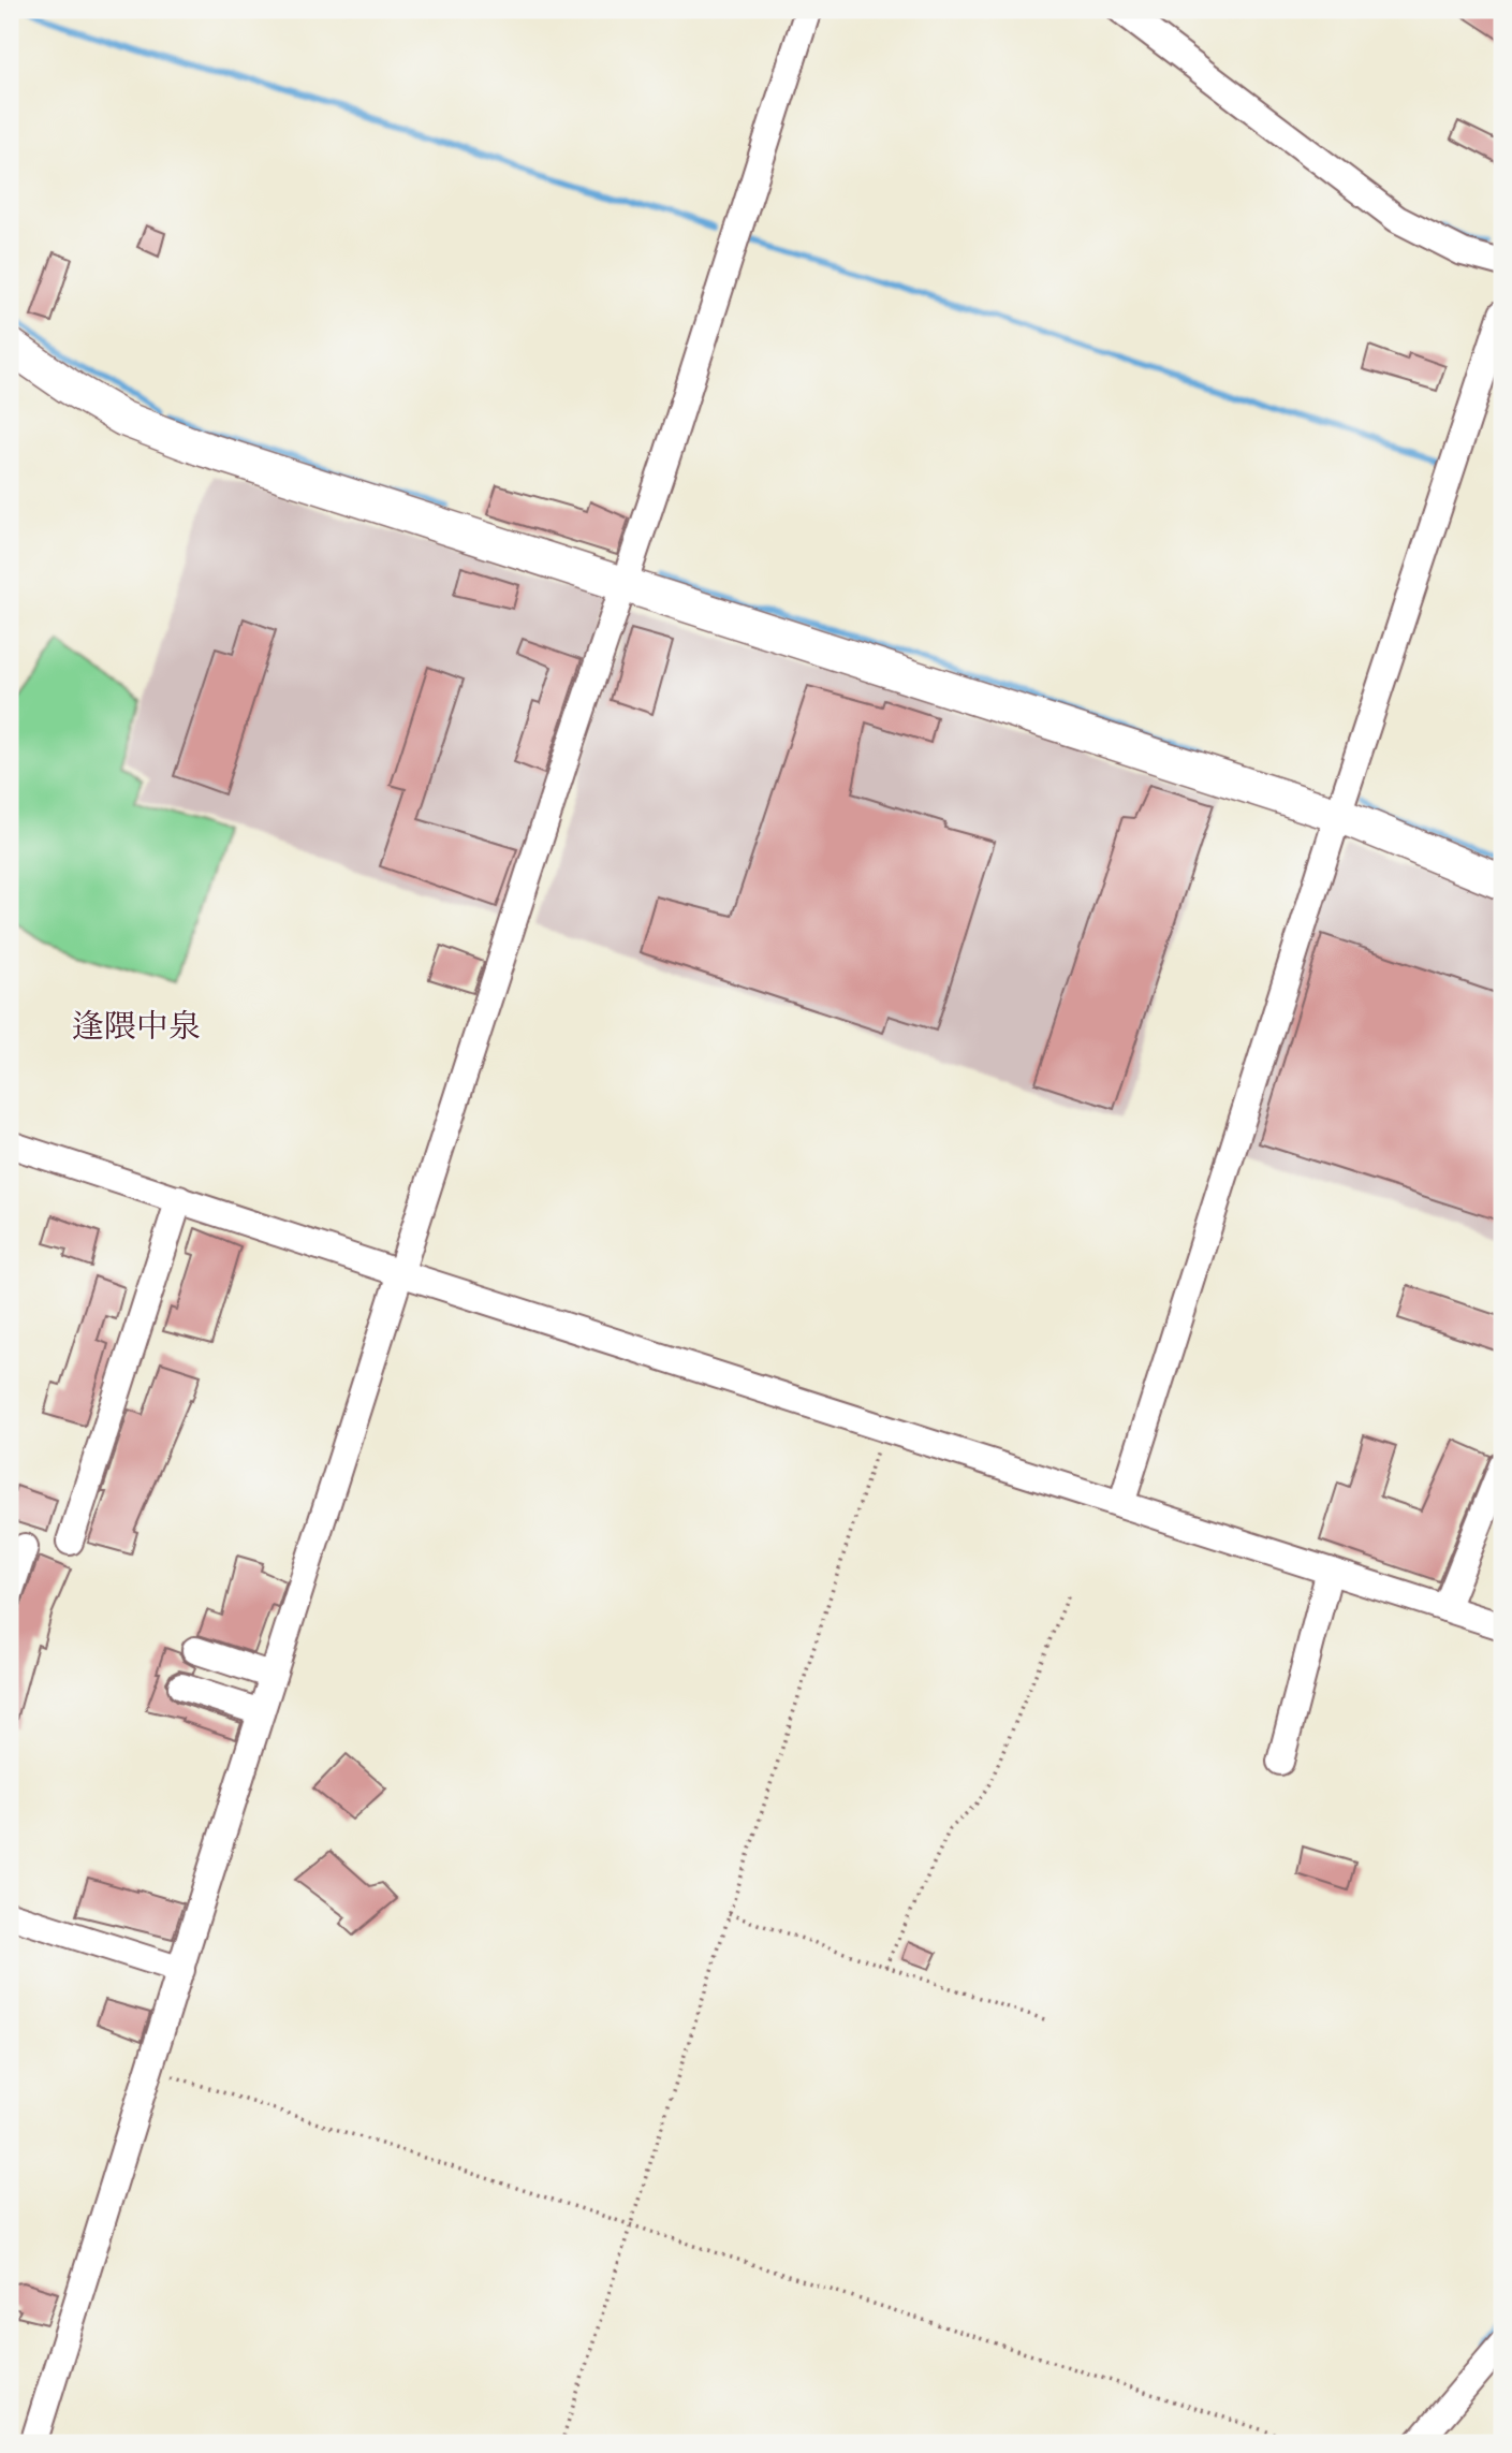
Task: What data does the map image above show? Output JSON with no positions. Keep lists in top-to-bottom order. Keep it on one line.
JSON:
{"districts":["逢隈中泉"]}
